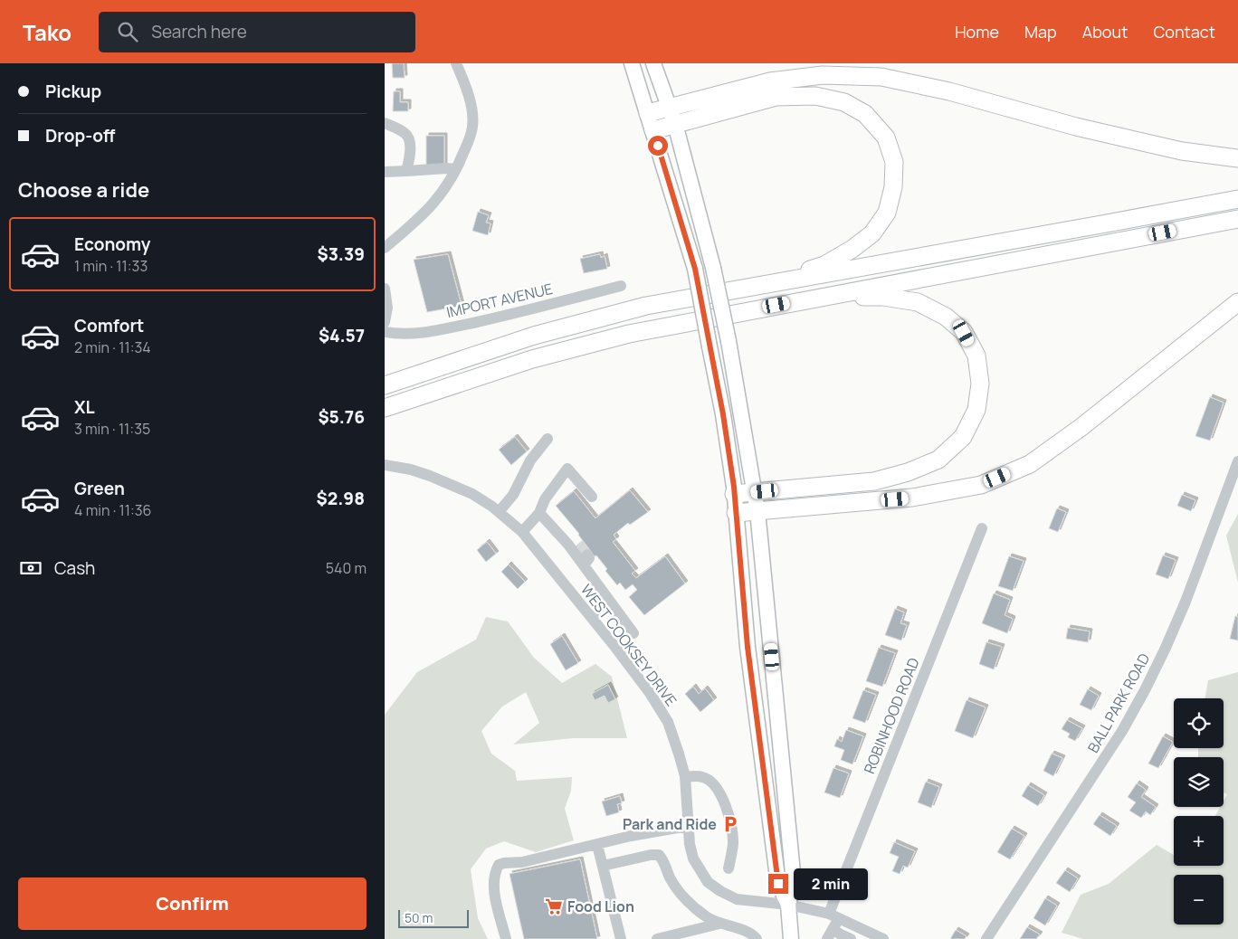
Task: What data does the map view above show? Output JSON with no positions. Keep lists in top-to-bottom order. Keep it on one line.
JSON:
{"streets":{"street":["IMPORT AVENUE","WEST COOKSEY DRIVE","BALL PARK ROAD","ROBINHOOD ROAD"]},"crossings":[["WEST COOKSEY DRIVE","ROBINHOOD ROAD"]],"places":{"parking":["Park and Ride"],"supermarket":["Food Lion"]},"scale_bar":"50 m","page":{"header":"Tako","search":"Search here","nav":["Home","Map","About","Contact"],"banner":["Pickup","Drop-off"],"heading":"Choose a ride","list":[{"name":"Economy","note":"1 min · 11:33","value":"$3.39"},{"name":"Comfort","note":"2 min · 11:34","value":"$4.57"},{"name":"XL","note":"3 min · 11:35","value":"$5.76"},{"name":"Green","note":"4 min · 11:36","value":"$2.98"}],"pay":["Cash","540 m"],"map_buttons":["+","−"],"buttons":"Confirm","bubble":"2 min","scale":"50 m"}}
